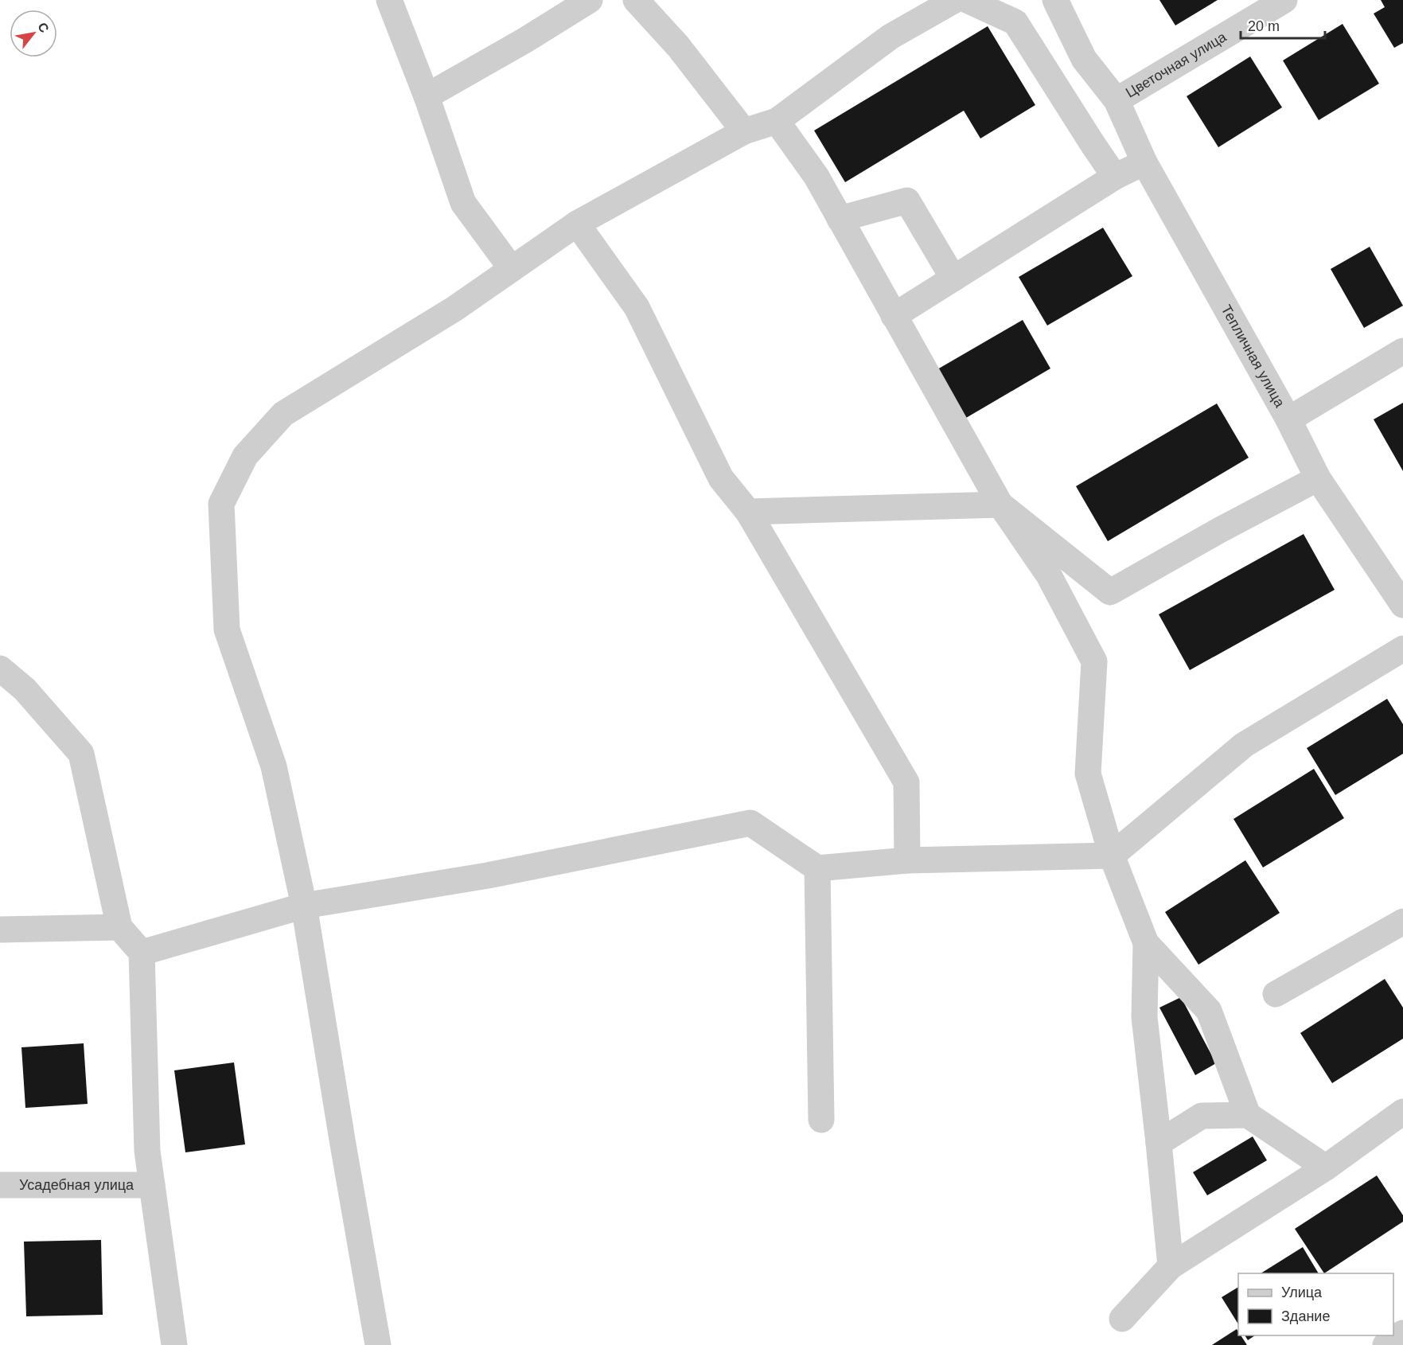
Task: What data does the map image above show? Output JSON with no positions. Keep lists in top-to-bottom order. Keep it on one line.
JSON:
{"streets":{"street":["Цветочная улица","Тепличная улица","Усадебная улица"]},"crossings":[["Цветочная улица","Тепличная улица"]],"legend":["Улица","Здание"],"scale_bar":"20 m","north":"top right"}
